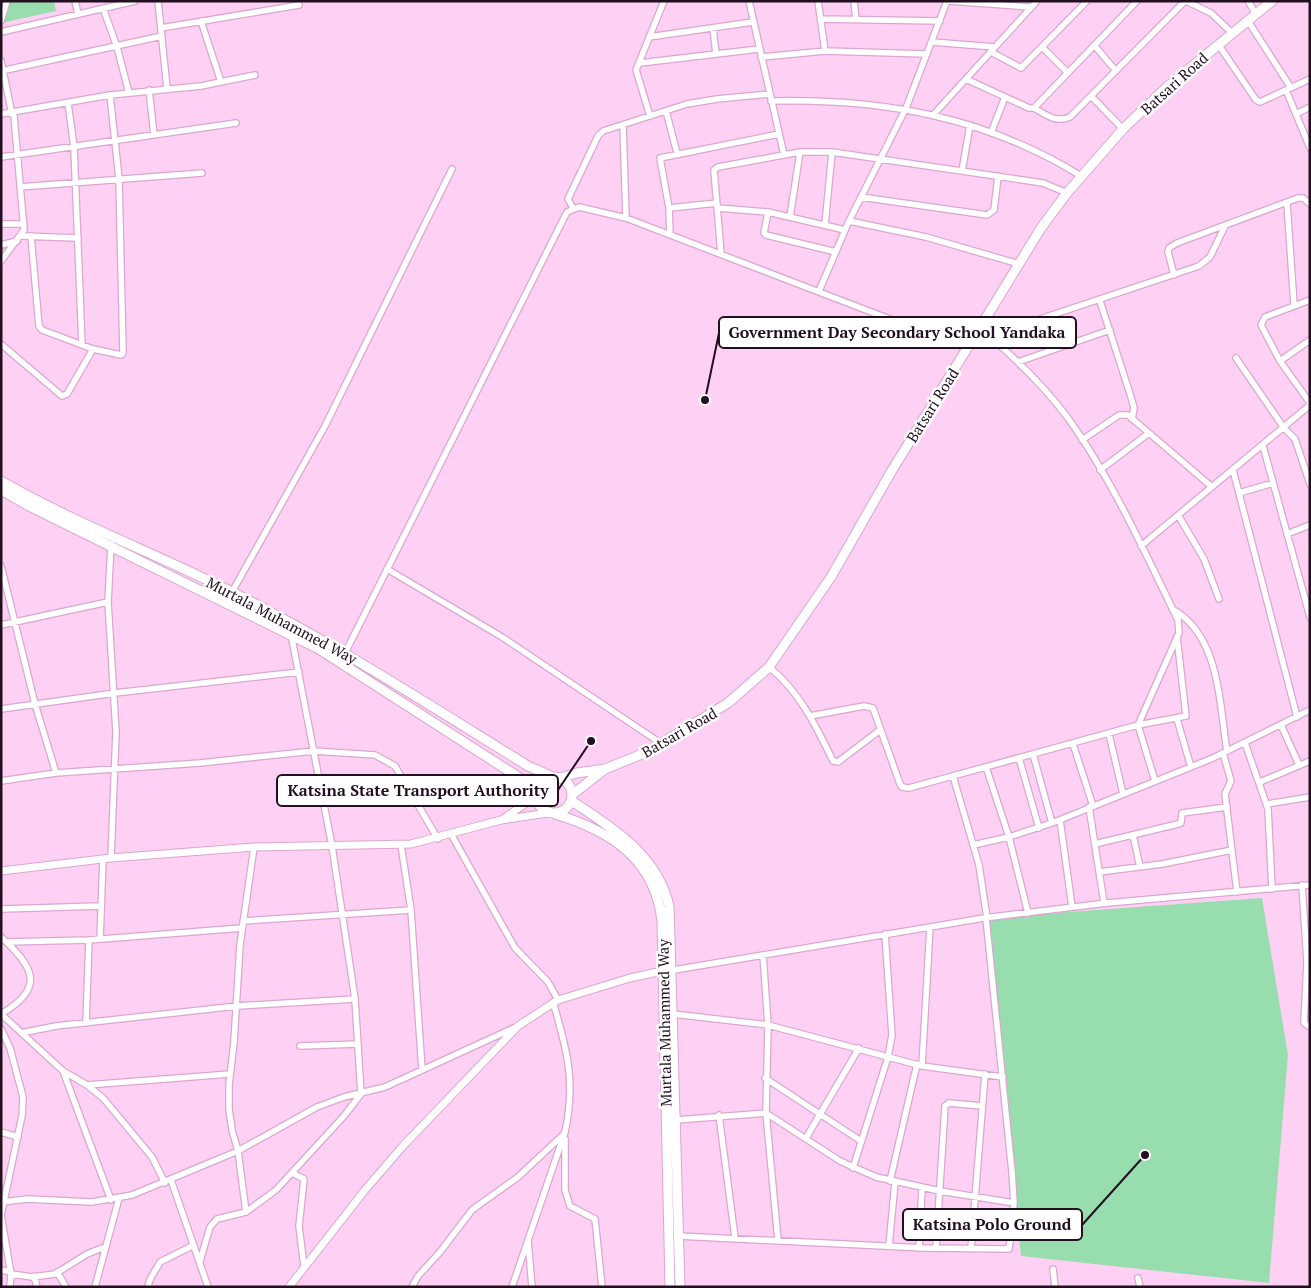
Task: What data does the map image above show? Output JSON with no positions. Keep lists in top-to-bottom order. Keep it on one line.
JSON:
{"streets":{"main road":["Batsari Road","Murtala Muhammed Way"]},"places":["Government Day Secondary School Yandaka","Katsina State Transport Authority","Katsina Polo Ground"]}
